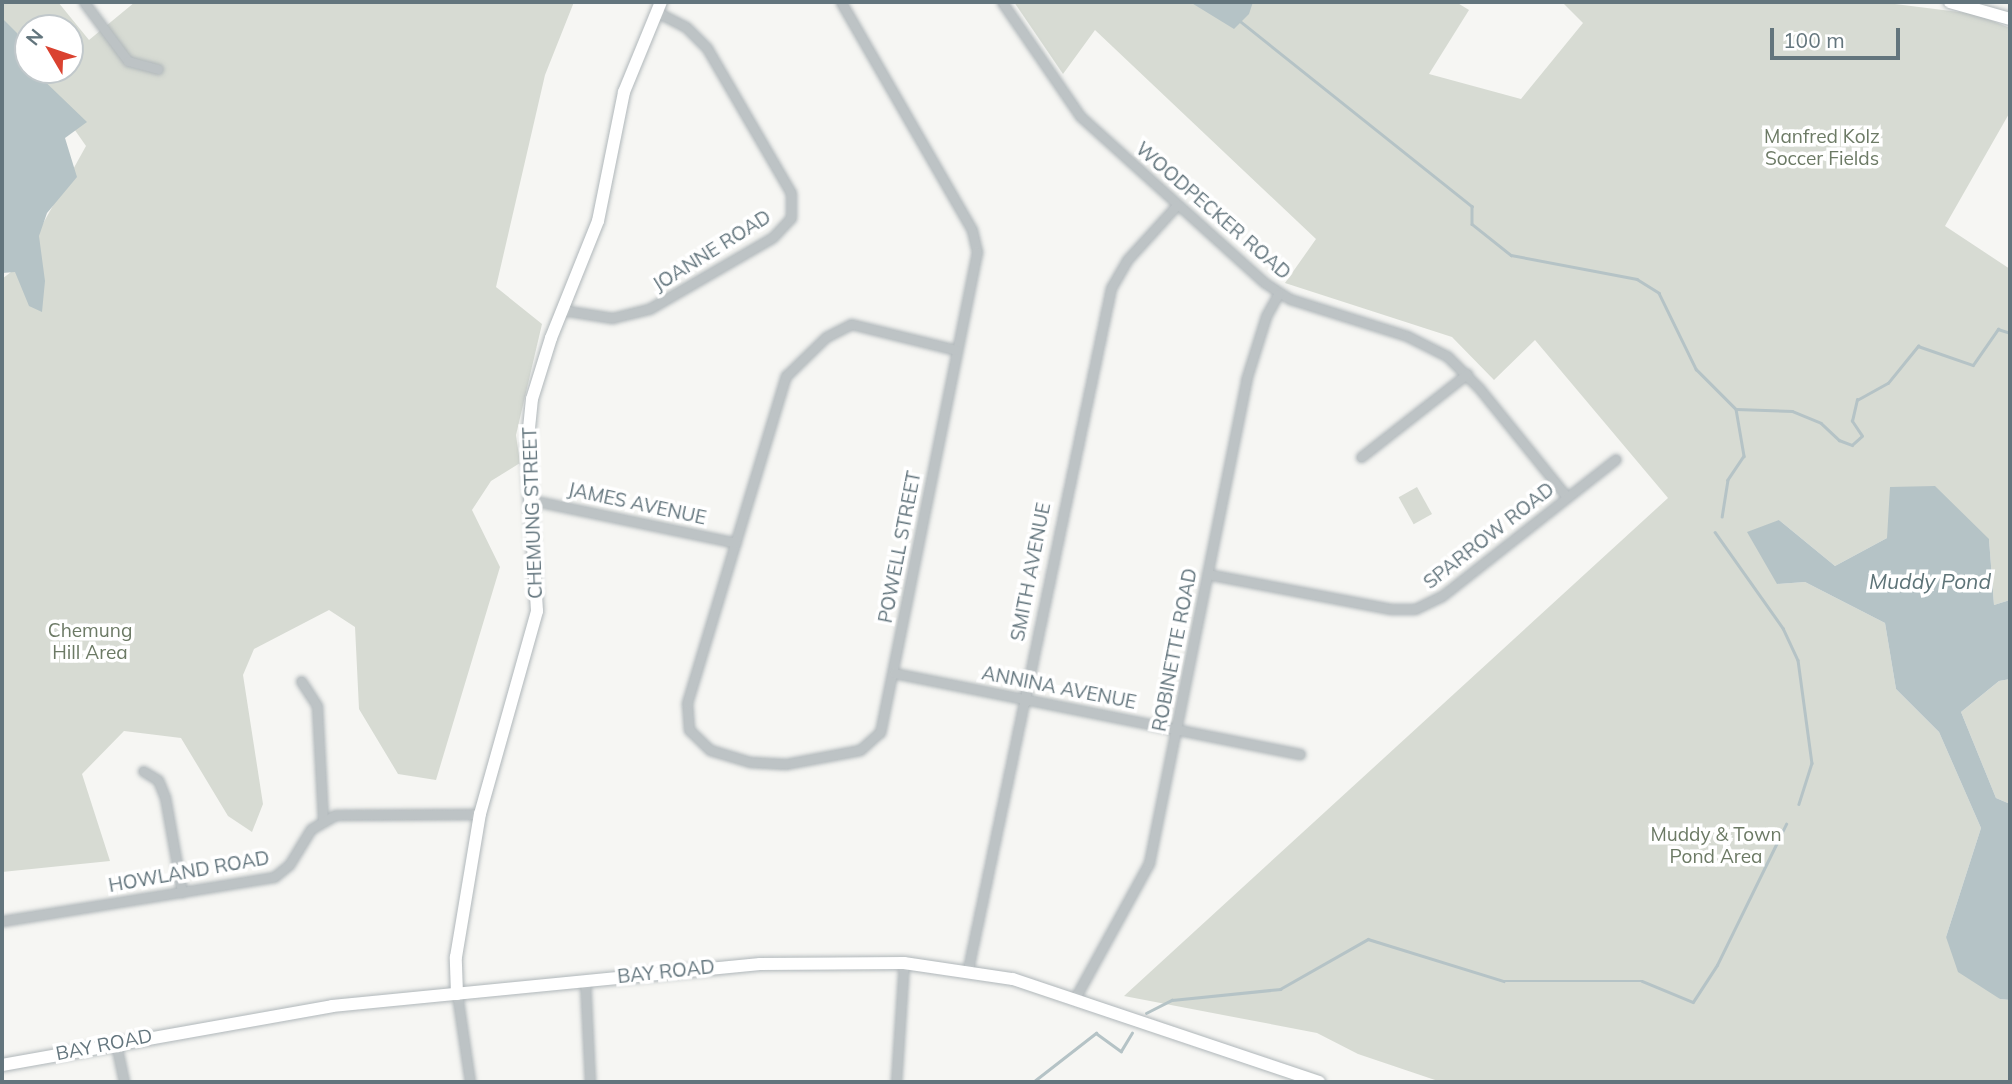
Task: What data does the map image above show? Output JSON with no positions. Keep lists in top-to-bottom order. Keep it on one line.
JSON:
{"streets":{"main road":["CHEMUNG STREET","BAY ROAD"],"street":["WOODPECKER ROAD","JOANNE ROAD","JAMES AVENUE","SPARROW ROAD","POWELL STREET","SMITH AVENUE","ROBINETTE ROAD","ANNINA AVENUE","HOWLAND ROAD"]},"crossings":[["WOODPECKER ROAD","SPARROW ROAD"],["WOODPECKER ROAD","SMITH AVENUE"],["WOODPECKER ROAD","ROBINETTE ROAD"],["JOANNE ROAD","CHEMUNG STREET"],["JAMES AVENUE","CHEMUNG STREET"],["JAMES AVENUE","POWELL STREET"],["CHEMUNG STREET","BAY ROAD"],["SPARROW ROAD","ROBINETTE ROAD"],["POWELL STREET","ANNINA AVENUE"],["SMITH AVENUE","ANNINA AVENUE"],["SMITH AVENUE","BAY ROAD"],["ROBINETTE ROAD","ANNINA AVENUE"],["ROBINETTE ROAD","BAY ROAD"]],"water":["Muddy Pond"],"parks":["Manfred Kolz Soccer Fields","Chemung Hill Area","Muddy & Town Pond Area"],"scale_bar":"100 m","north":"top left"}
